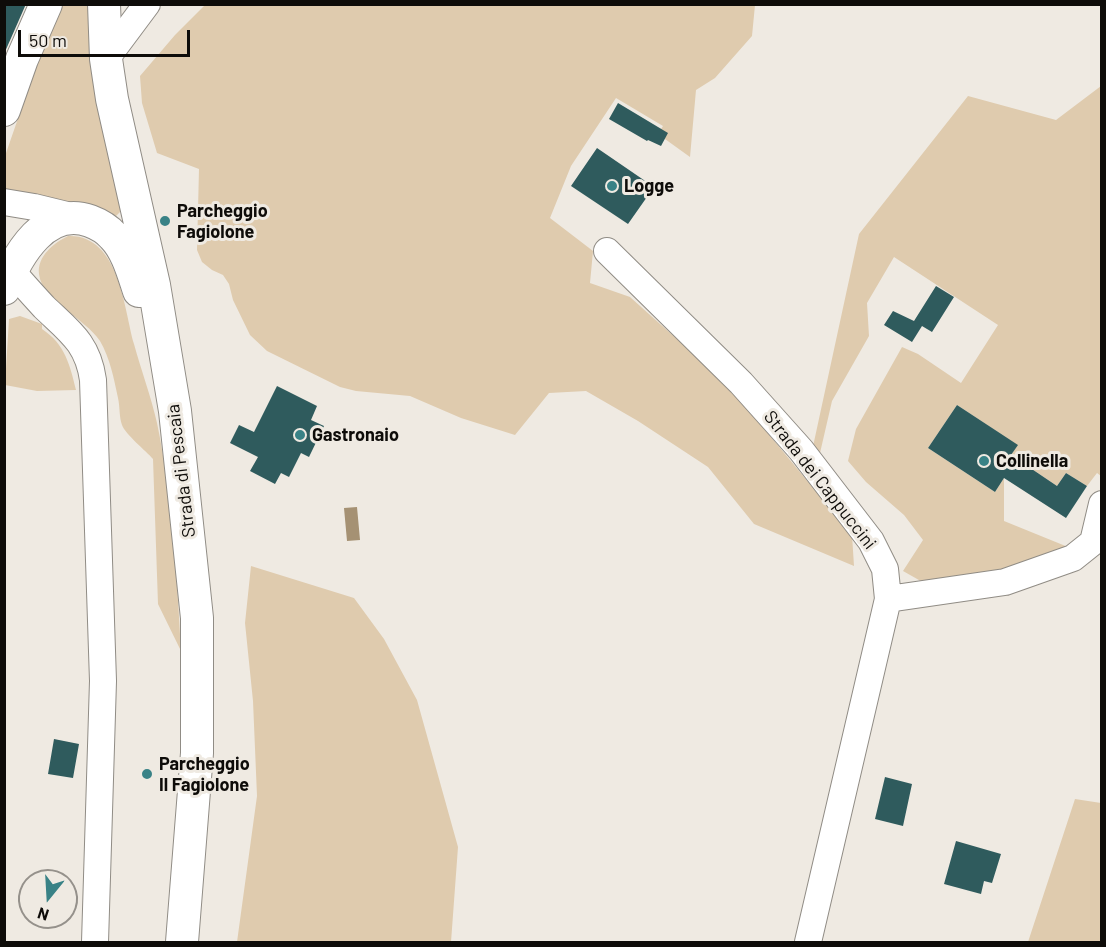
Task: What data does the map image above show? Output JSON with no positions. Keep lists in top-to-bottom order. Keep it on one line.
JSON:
{"streets":{"main road":["Strada di Pescaia"],"street":["Strada dei Cappuccini"]},"places":["Logge","Parcheggio Fagiolone","Gastronaio","Collinella","Parcheggio Il Fagiolone"],"scale_bar":"50 m","north":"bottom"}
